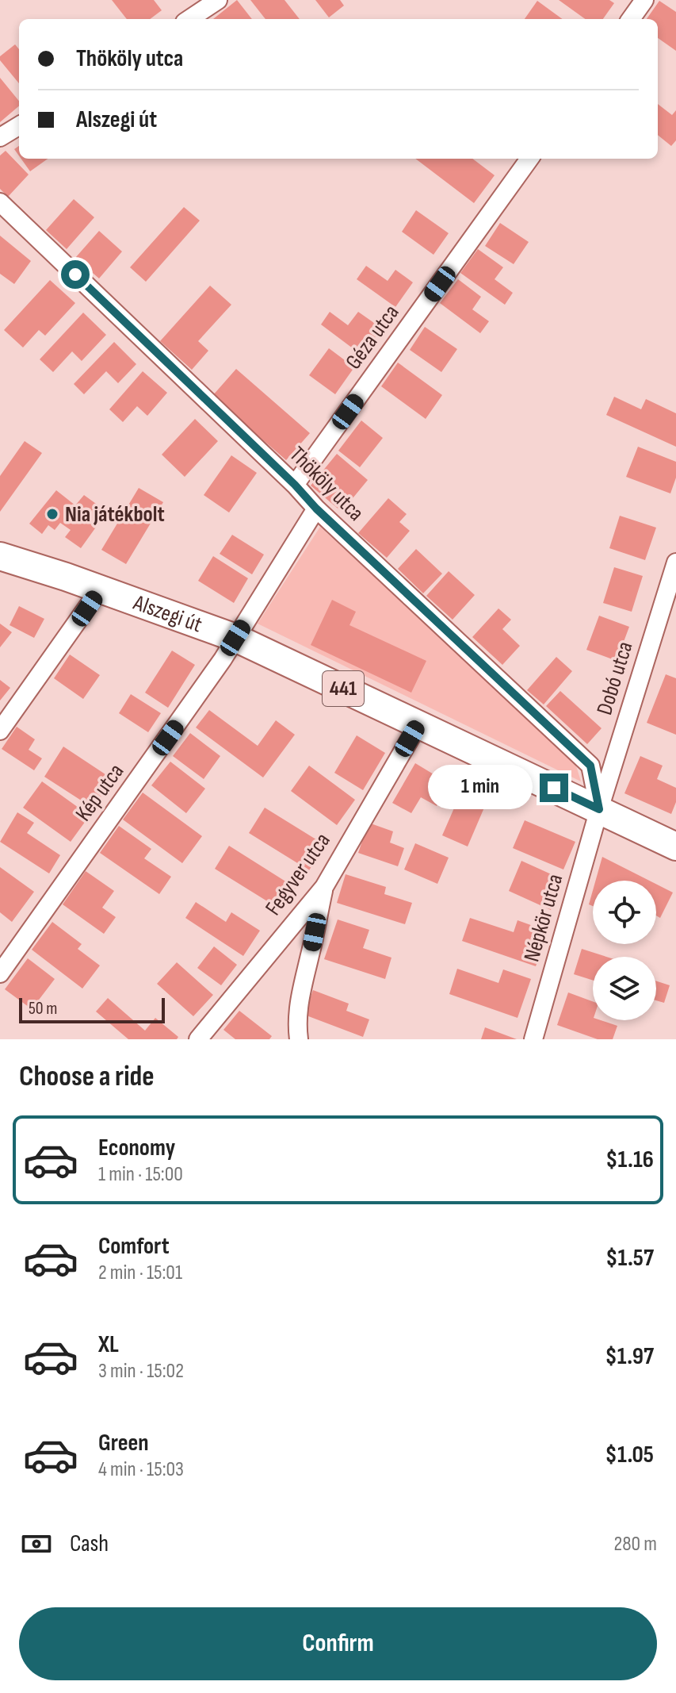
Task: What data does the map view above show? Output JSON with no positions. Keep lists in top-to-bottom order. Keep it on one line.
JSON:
{"streets":{"main road":["Alszegi út","441"],"street":["Géza utca","Thököly utca","Dobó utca","Kép utca","Fegyver utca","Népkör utca"]},"crossings":[["Géza utca","Thököly utca"],["Thököly utca","Alszegi út"],["Thököly utca","Dobó utca"],["Thököly utca","Népkör utca"],["Alszegi út","Dobó utca"],["Alszegi út","Kép utca"],["Alszegi út","Fegyver utca"],["Alszegi út","Népkör utca"],["Dobó utca","Népkör utca"]],"places":["Nia játékbolt"],"scale_bar":"50 m","page":{"banner":["Thököly utca","Alszegi út"],"bubble":"1 min","scale":"50 m","heading":"Choose a ride","list":[{"name":"Economy","note":"1 min · 15:00","value":"$1.16"},{"name":"Comfort","note":"2 min · 15:01","value":"$1.57"},{"name":"XL","note":"3 min · 15:02","value":"$1.97"},{"name":"Green","note":"4 min · 15:03","value":"$1.05"}],"pay":["Cash","280 m"],"buttons":"Confirm"}}
